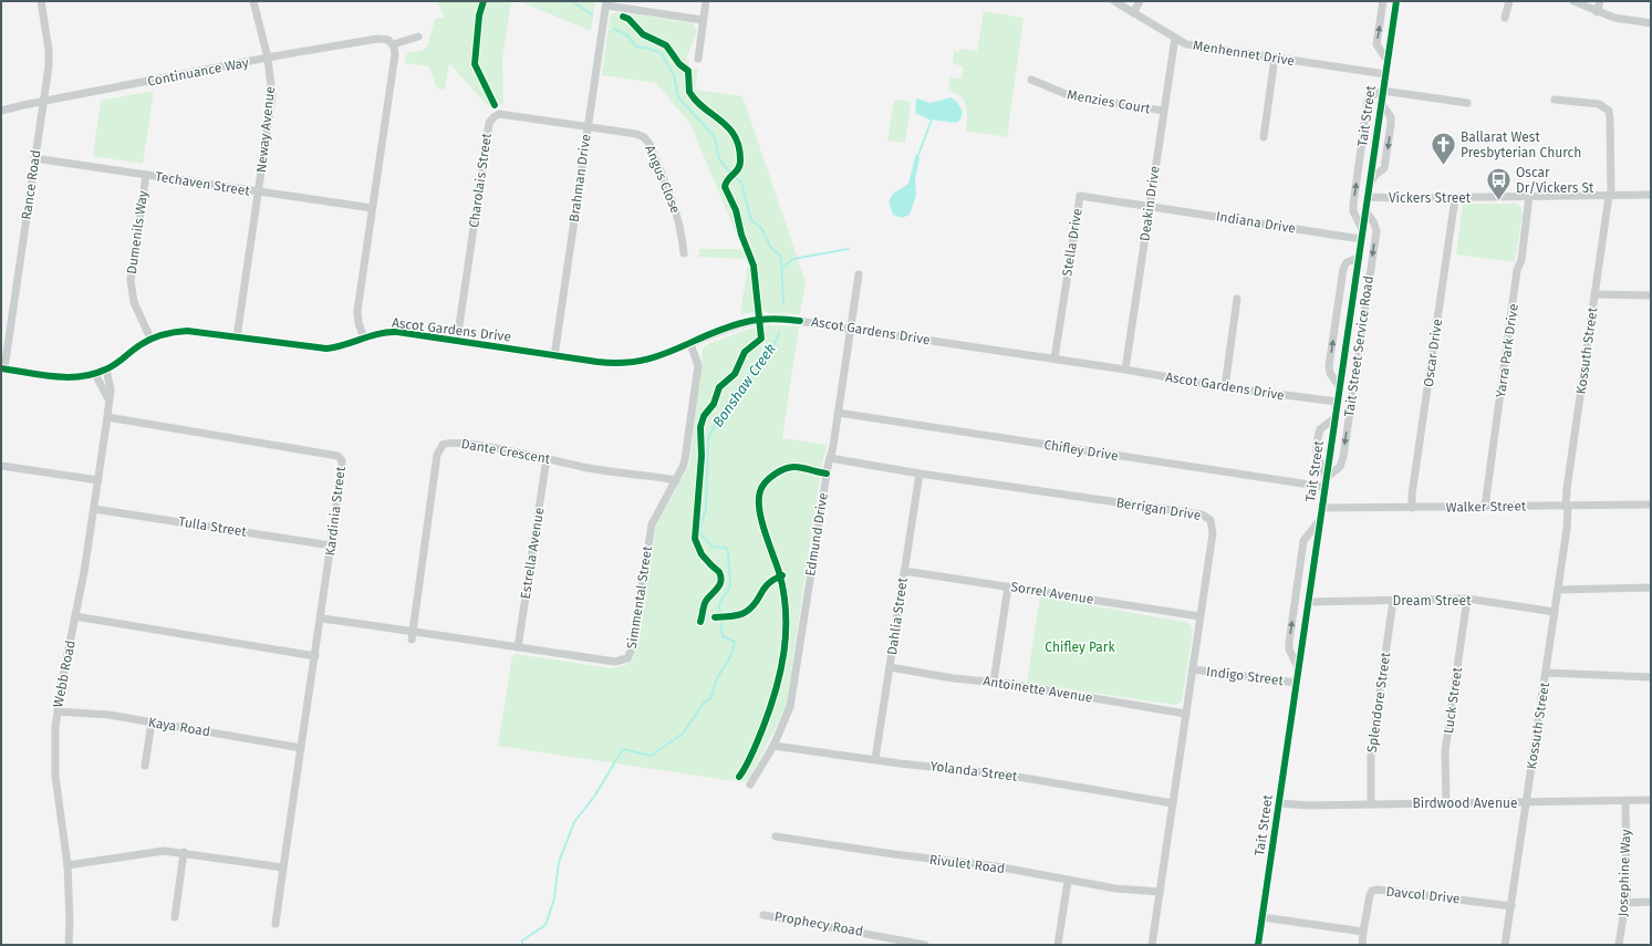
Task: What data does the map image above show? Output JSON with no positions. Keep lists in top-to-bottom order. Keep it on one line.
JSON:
{"streets":{"street":["Menhennet Drive","Continuance Way","Menzies Court","Tait Street","Neway Avenue","Brahman Drive","Angus Close","Charolais Street","Techaven Street","Rance Road","Vickers Street","Deakin Drive","Indiana Drive","Dumenils Way","Stella Drive","Ascot Gardens Drive","Tait Street Service Road","Yarra Park Drive","Kossuth Street","Oscar Drive","Chifley Drive","Dante Crescent","Walker Street","Berrigan Drive","Kardinia Street","Tulla Street","Edmund Drive","Estrella Avenue","Sorrel Avenue","Simmental Street","Dream Street","Dahlia Street","Webb Road","Indigo Street","Antoinette Avenue","Luck Street","Splendore Street","Kaya Road","Yolanda Street","Birdwood Avenue","Rivulet Road","Josephine Way","Davcol Drive","Prophecy Road"]},"crossings":[["Menhennet Drive","Tait Street"],["Menhennet Drive","Deakin Drive"],["Continuance Way","Neway Avenue"],["Continuance Way","Rance Road"],["Menzies Court","Deakin Drive"],["Tait Street","Vickers Street"],["Tait Street","Indiana Drive"],["Tait Street","Ascot Gardens Drive"],["Tait Street","Tait Street Service Road"],["Tait Street","Chifley Drive"],["Tait Street","Walker Street"],["Tait Street","Dream Street"],["Tait Street","Indigo Street"],["Tait Street","Birdwood Avenue"],["Neway Avenue","Techaven Street"],["Neway Avenue","Ascot Gardens Drive"],["Brahman Drive","Angus Close"],["Brahman Drive","Charolais Street"],["Brahman Drive","Ascot Gardens Drive"],["Angus Close","Charolais Street"],["Charolais Street","Ascot Gardens Drive"],["Techaven Street","Rance Road"],["Techaven Street","Dumenils Way"],["Vickers Street","Yarra Park Drive"],["Vickers Street","Kossuth Street"],["Vickers Street","Oscar Drive"],["Deakin Drive","Indiana Drive"],["Deakin Drive","Stella Drive"],["Deakin Drive","Ascot Gardens Drive"],["Indiana Drive","Stella Drive"],["Dumenils Way","Ascot Gardens Drive"],["Stella Drive","Ascot Gardens Drive"],["Ascot Gardens Drive","Edmund Drive"],["Ascot Gardens Drive","Simmental Street"],["Ascot Gardens Drive","Webb Road"],["Yarra Park Drive","Walker Street"],["Kossuth Street","Walker Street"],["Kossuth Street","Dream Street"],["Kossuth Street","Birdwood Avenue"],["Kossuth Street","Davcol Drive"],["Oscar Drive","Walker Street"],["Chifley Drive","Edmund Drive"],["Dante Crescent","Estrella Avenue"],["Dante Crescent","Simmental Street"],["Berrigan Drive","Edmund Drive"],["Berrigan Drive","Sorrel Avenue"],["Berrigan Drive","Dahlia Street"],["Berrigan Drive","Indigo Street"],["Berrigan Drive","Antoinette Avenue"],["Berrigan Drive","Yolanda Street"],["Berrigan Drive","Rivulet Road"],["Kardinia Street","Tulla Street"],["Kardinia Street","Simmental Street"],["Kardinia Street","Webb Road"],["Kardinia Street","Kaya Road"],["Tulla Street","Webb Road"],["Edmund Drive","Yolanda Street"],["Estrella Avenue","Simmental Street"],["Sorrel Avenue","Dahlia Street"],["Dream Street","Luck Street"],["Dream Street","Splendore Street"],["Dahlia Street","Antoinette Avenue"],["Dahlia Street","Yolanda Street"],["Webb Road","Kaya Road"],["Luck Street","Birdwood Avenue"],["Splendore Street","Birdwood Avenue"],["Birdwood Avenue","Josephine Way"]],"water":["Bonshaw Creek"],"parks":["Chifley Park"],"places":{"church":["Ballarat West Presbyterian Church"],"bus stop":["Oscar Dr/Vickers St"]}}
